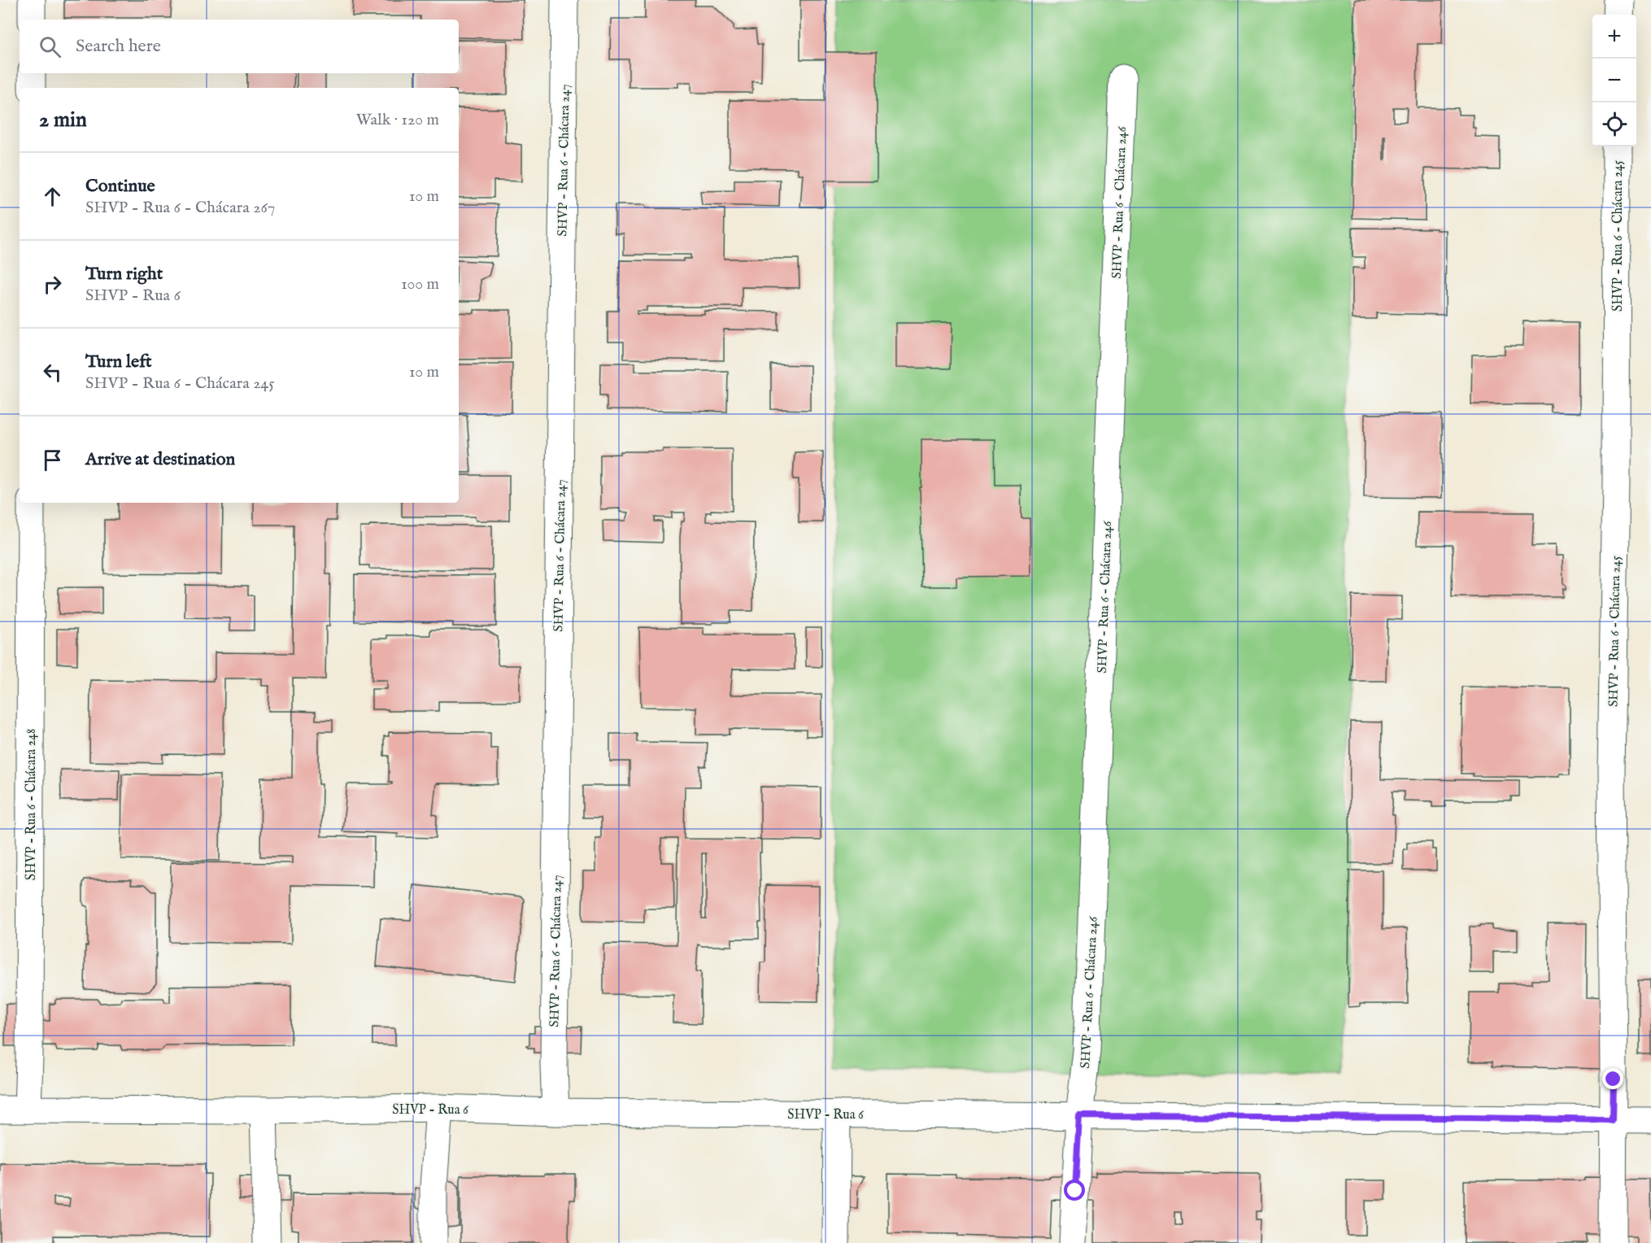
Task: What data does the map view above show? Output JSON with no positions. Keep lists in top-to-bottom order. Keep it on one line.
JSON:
{"streets":{"street":["SHVP - Rua 6 - Chácara 247","SHVP - Rua 6 - Chácara 246","SHVP - Rua 6 - Chácara 245","SHVP - Rua 6 - Chácara 248","SHVP - Rua 6"]},"crossings":[["SHVP - Rua 6 - Chácara 247","SHVP - Rua 6"],["SHVP - Rua 6 - Chácara 246","SHVP - Rua 6"],["SHVP - Rua 6 - Chácara 245","SHVP - Rua 6"],["SHVP - Rua 6 - Chácara 248","SHVP - Rua 6"]],"page":{"map_buttons":["+","−"],"search":"Search here","heading":["2 min","Walk · 120 m"],"list":[["Continue","SHVP - Rua 6 - Chácara 267","10 m"],["Turn right","SHVP - Rua 6","100 m"],["Turn left","SHVP - Rua 6 - Chácara 245","10 m"],"Arrive at destination"]}}
